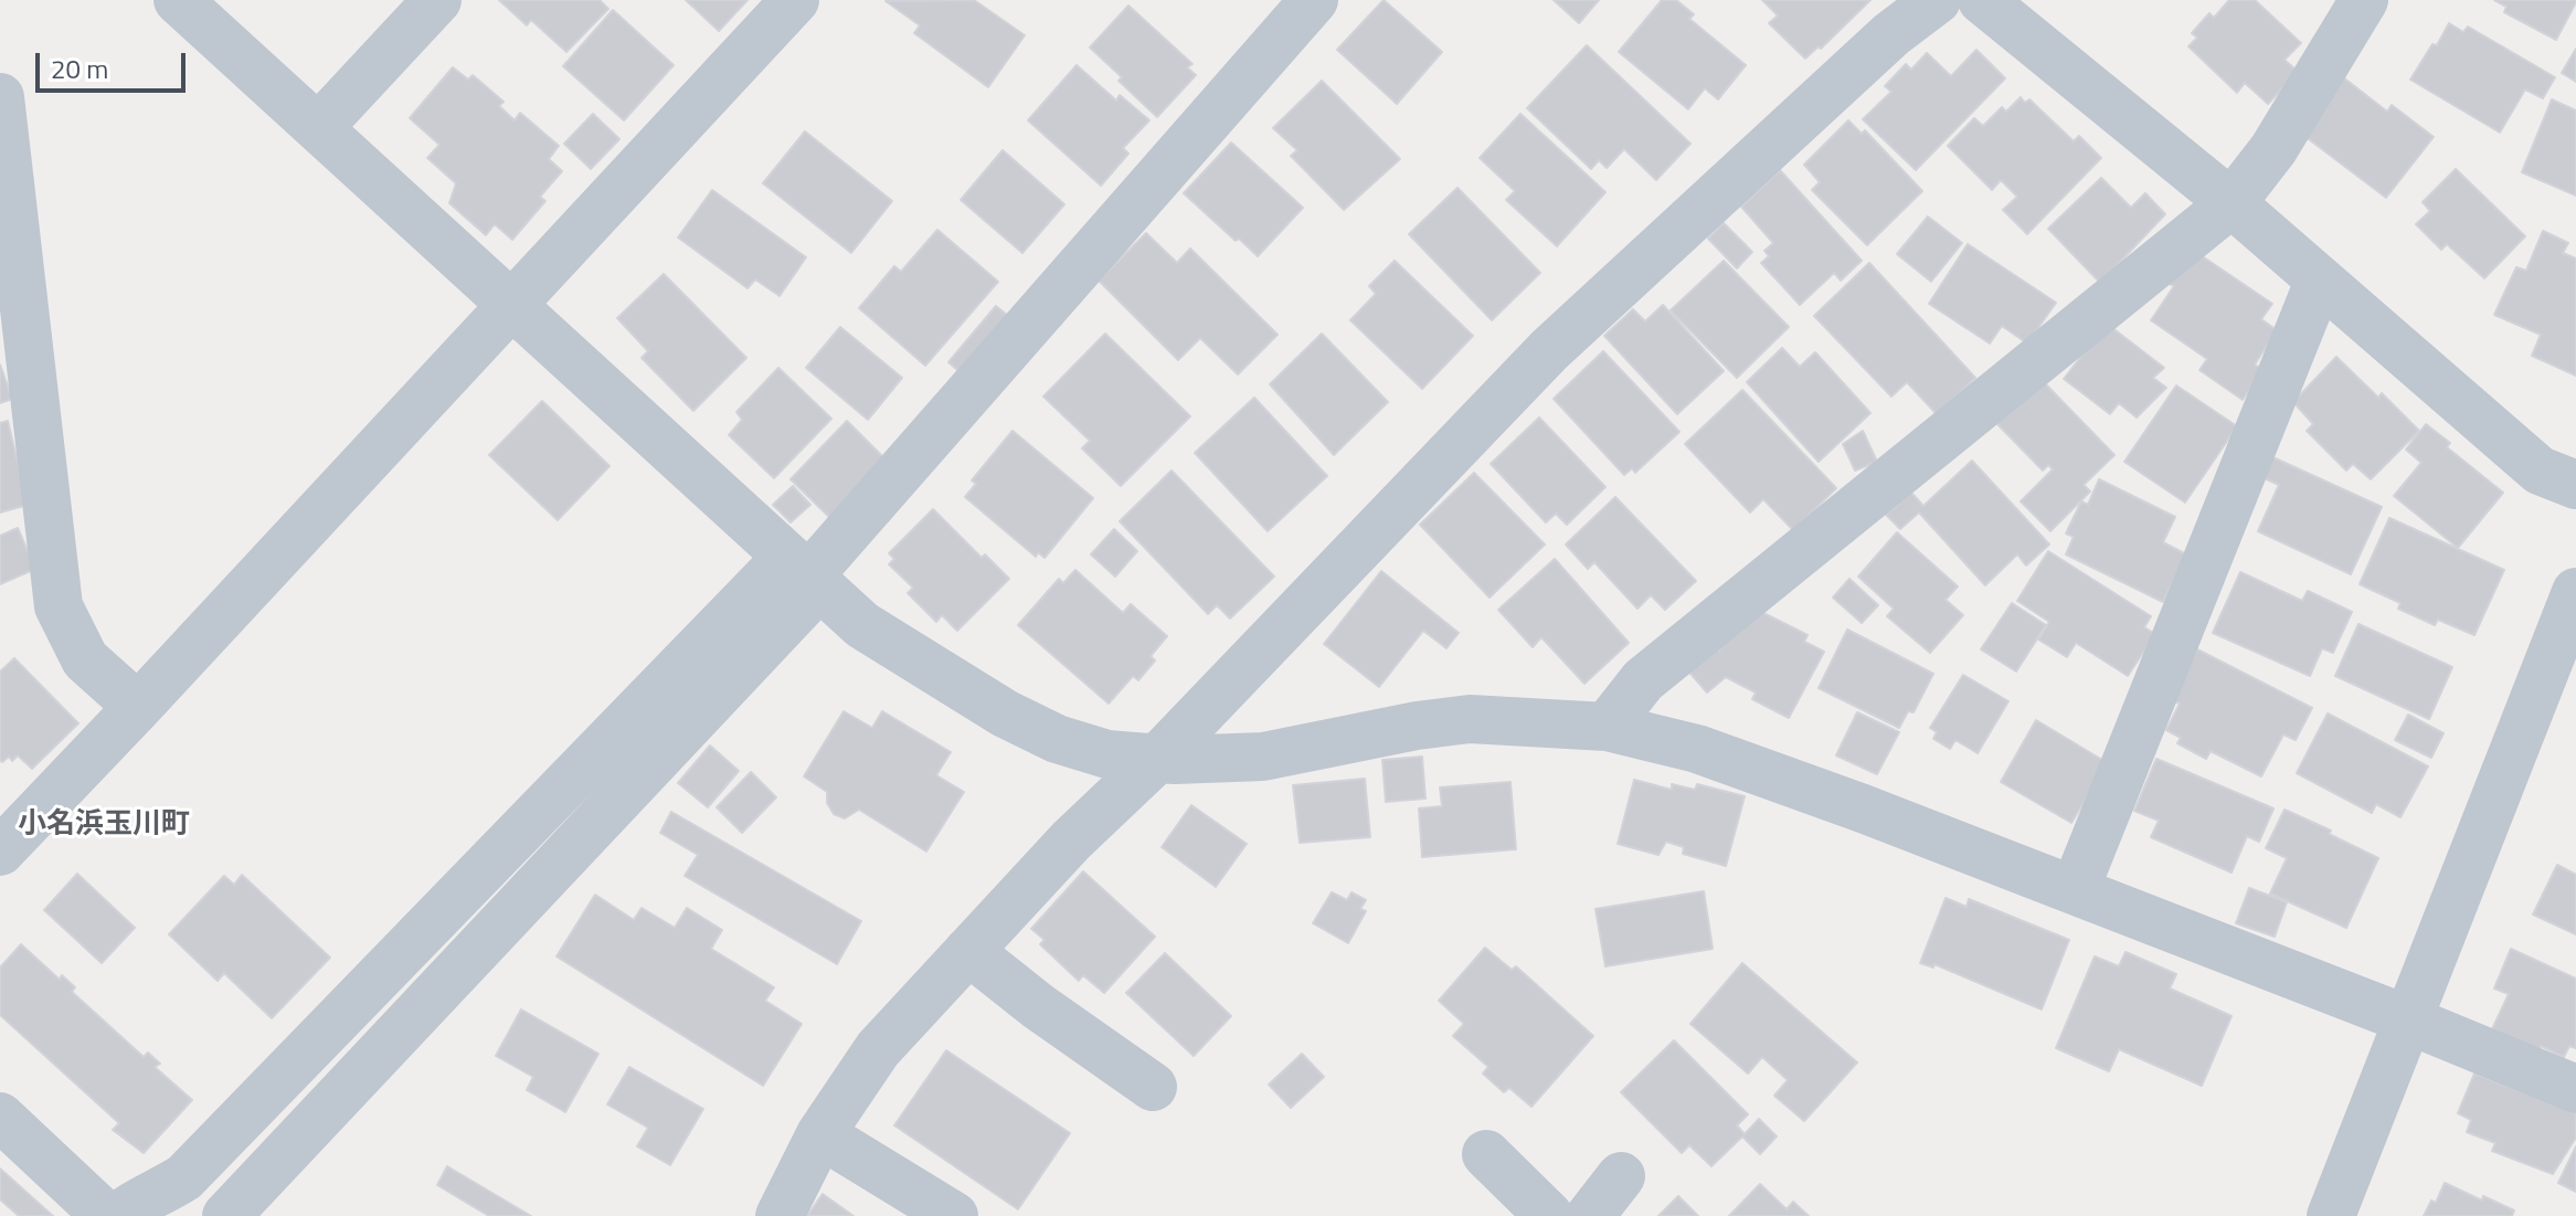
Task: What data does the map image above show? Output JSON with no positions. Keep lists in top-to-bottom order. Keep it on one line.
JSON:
{"districts":["小名浜玉川町"],"scale_bar":"20 m"}
